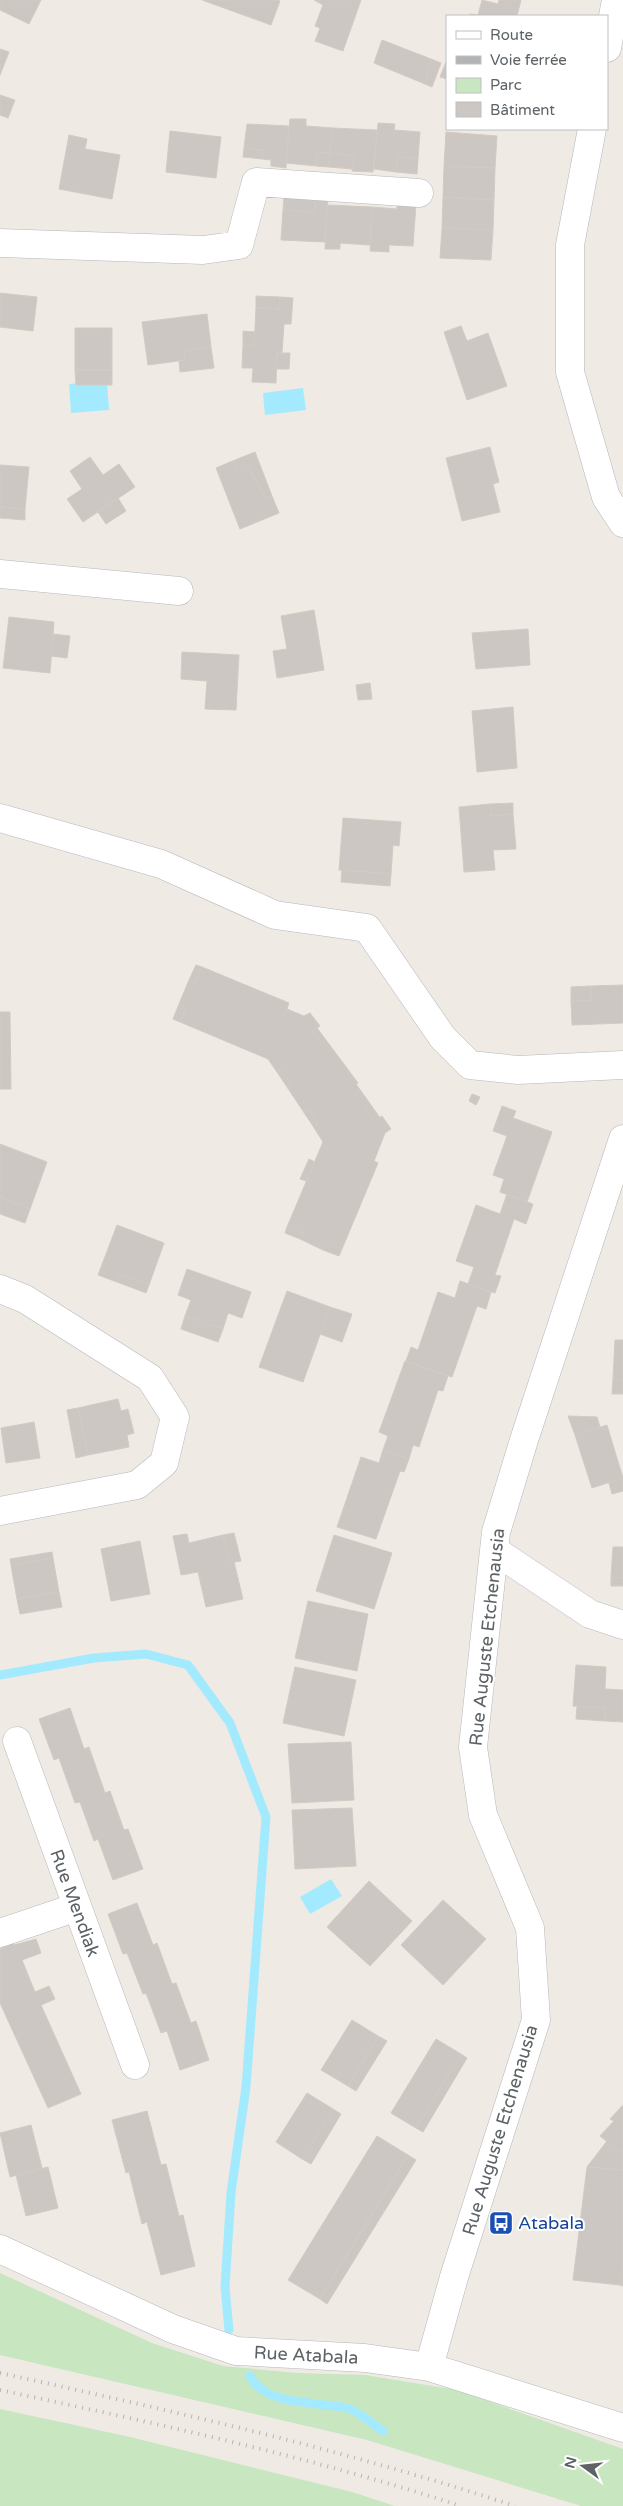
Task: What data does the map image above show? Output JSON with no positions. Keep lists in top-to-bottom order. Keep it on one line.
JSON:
{"streets":{"street":["Rue Auguste Etchenausia","Rue Mendiak","Rue Atabala"]},"crossings":[["Rue Auguste Etchenausia","Rue Atabala"]],"places":{"bus stop":["Atabala"]},"legend":["Route","Voie ferrée","Parc","Bâtiment"],"north":"left"}
